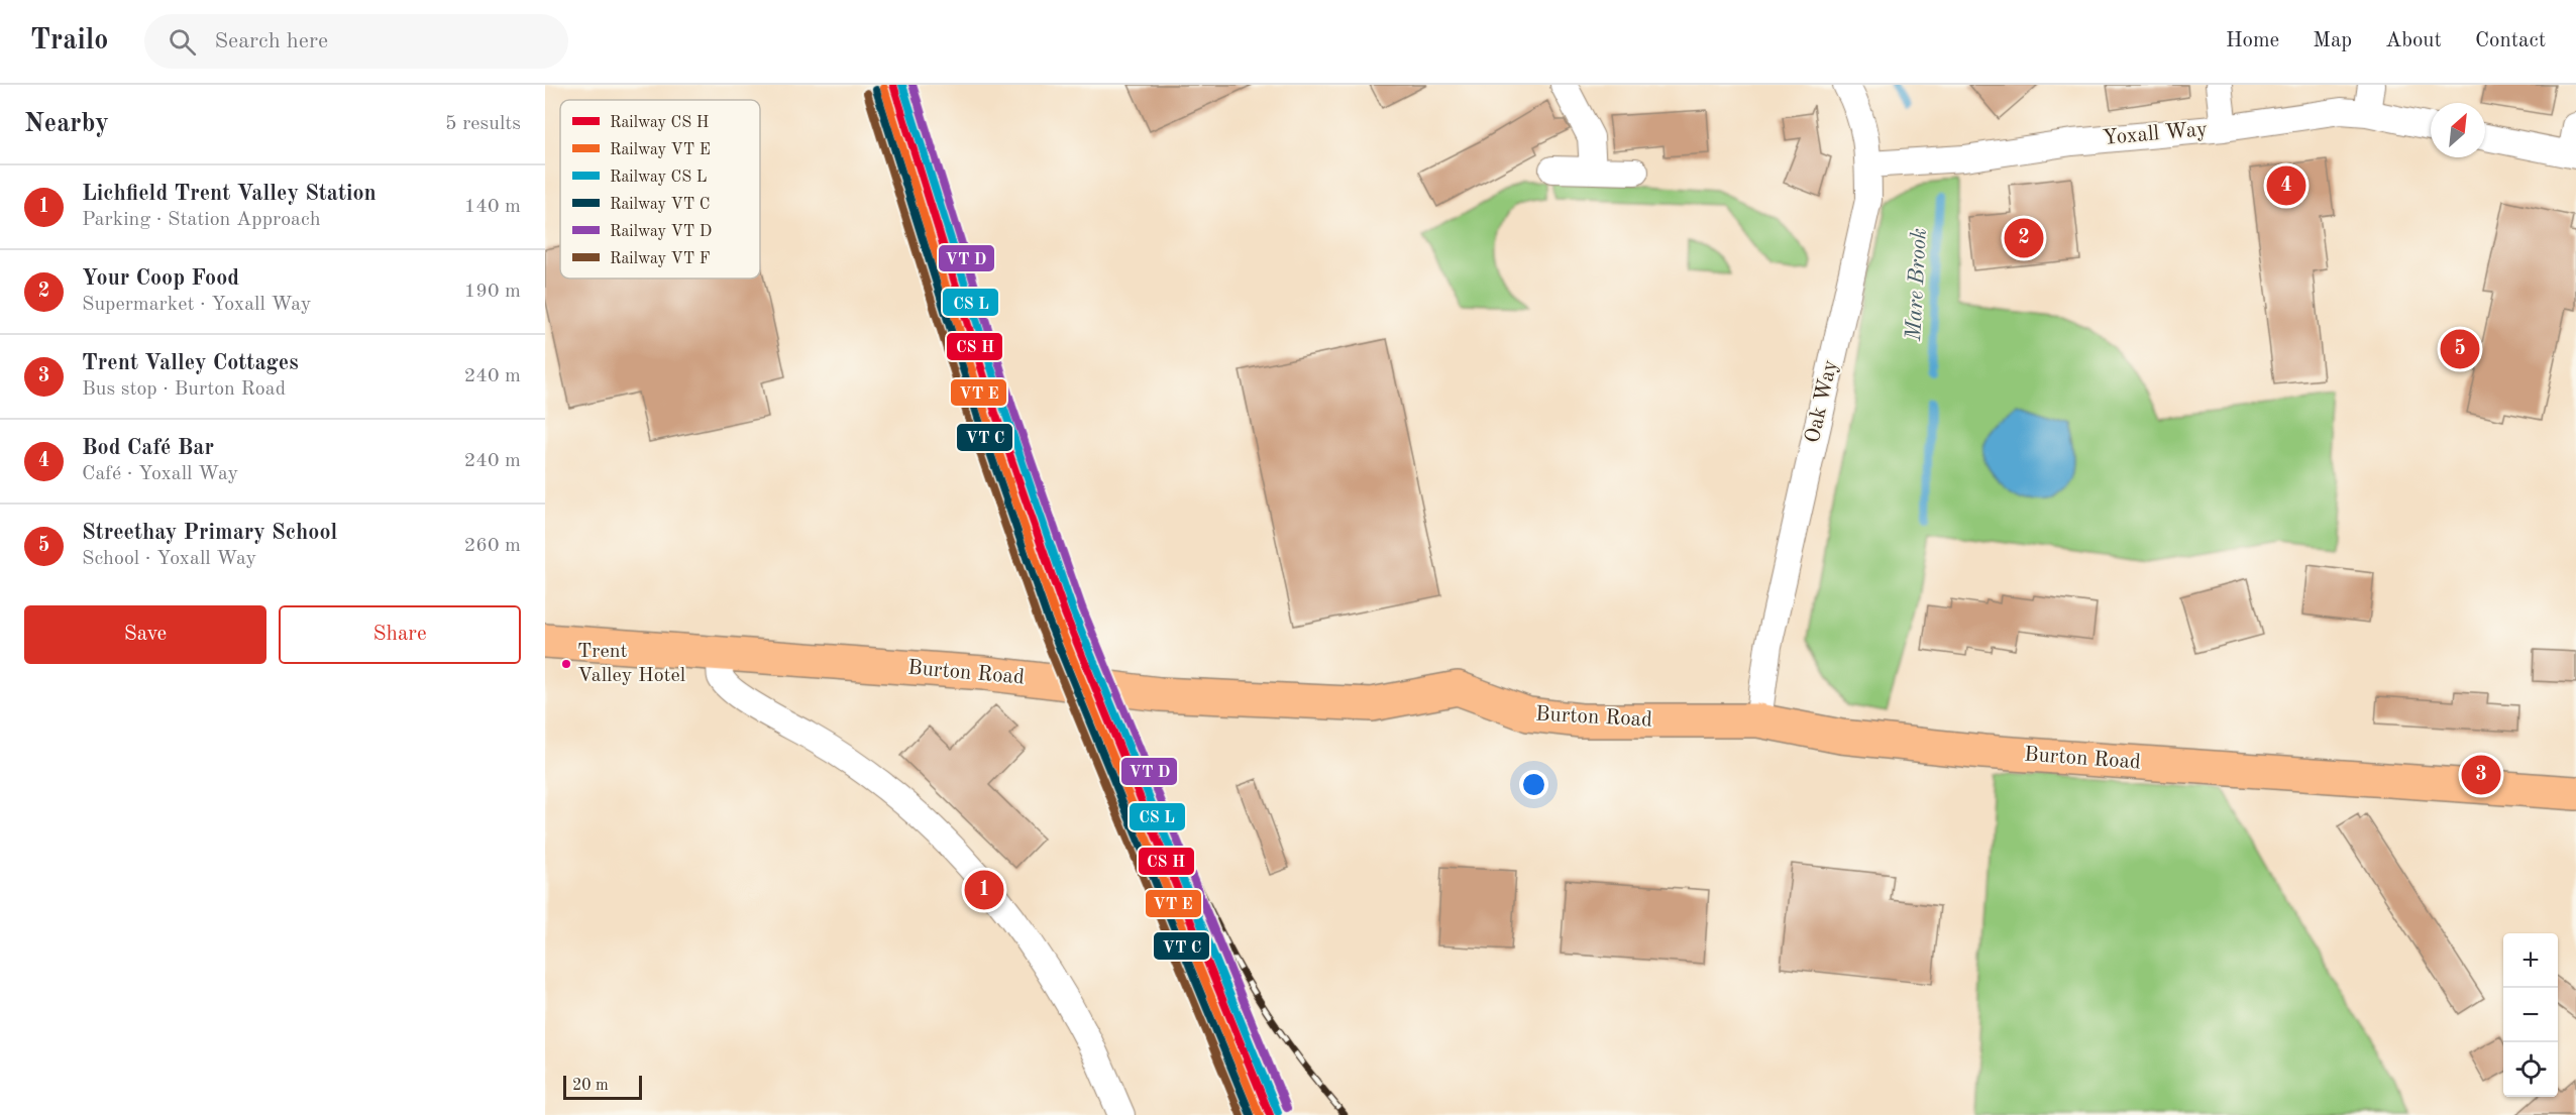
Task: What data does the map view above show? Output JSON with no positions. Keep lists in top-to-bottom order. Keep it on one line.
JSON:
{"streets":{"highway":["Burton Road"],"street":["Yoxall Way","Oak Way"]},"crossings":[["Yoxall Way","Oak Way"],["Oak Way","Burton Road"]],"water":["Mare Brook"],"places":["Trent Valley Hotel"],"legend":["Railway CS H","Railway VT E","Railway CS L","Railway VT C","Railway VT D","Railway VT F"],"scale_bar":"20 m","north":"top right","page":{"header":"Trailo","search":"Search here","nav":["Home","Map","About","Contact"],"heading":["Nearby","5 results"],"list":[{"mark":"1","name":"Lichfield Trent Valley Station","note":"Parking · Station Approach","value":"140 m"},{"mark":"2","name":"Your Coop Food","note":"Supermarket · Yoxall Way","value":"190 m"},{"mark":"3","name":"Trent Valley Cottages","note":"Bus stop · Burton Road","value":"240 m"},{"mark":"4","name":"Bod Café Bar","note":"Café · Yoxall Way","value":"240 m"},{"mark":"5","name":"Streethay Primary School","note":"School · Yoxall Way","value":"260 m"}],"pins":["4","2","5","3","1"],"buttons":["Save","Share"],"map_buttons":["+","−"],"scale":"20 m"}}
